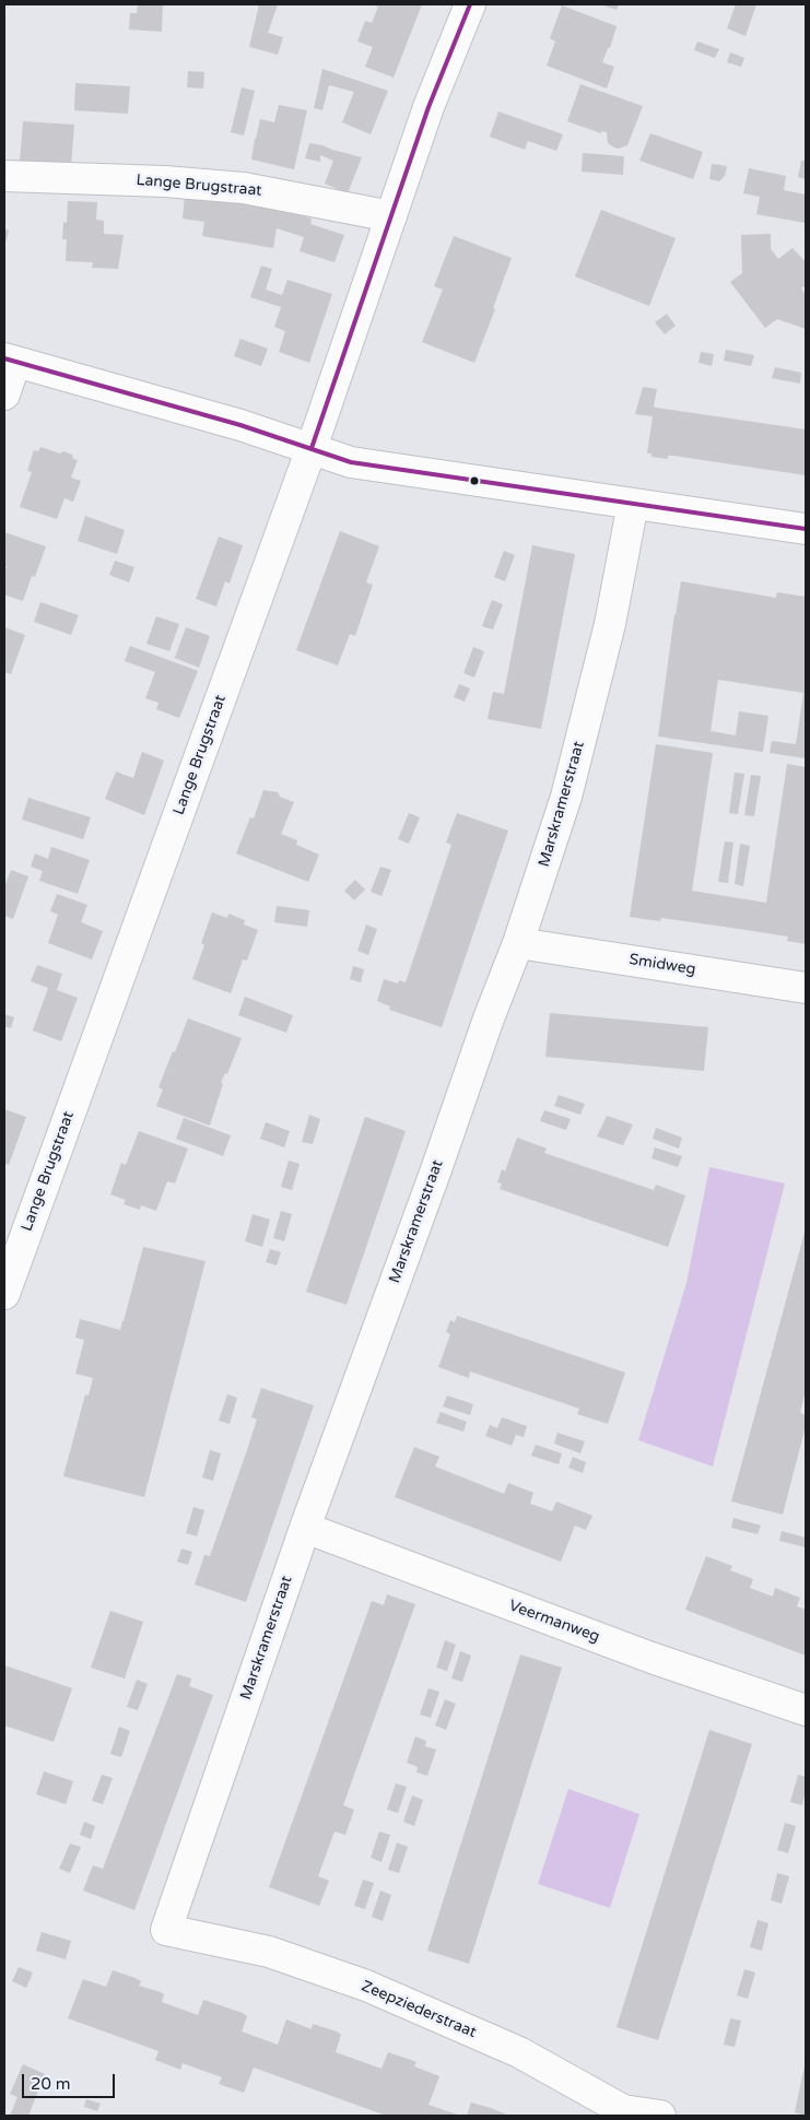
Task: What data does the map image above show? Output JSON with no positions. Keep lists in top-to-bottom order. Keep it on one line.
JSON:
{"streets":{"street":["Lange Brugstraat","Marskramerstraat","Smidweg","Veermanweg","Zeepziederstraat"]},"crossings":[["Marskramerstraat","Smidweg"],["Marskramerstraat","Veermanweg"],["Marskramerstraat","Zeepziederstraat"]],"scale_bar":"20 m"}
